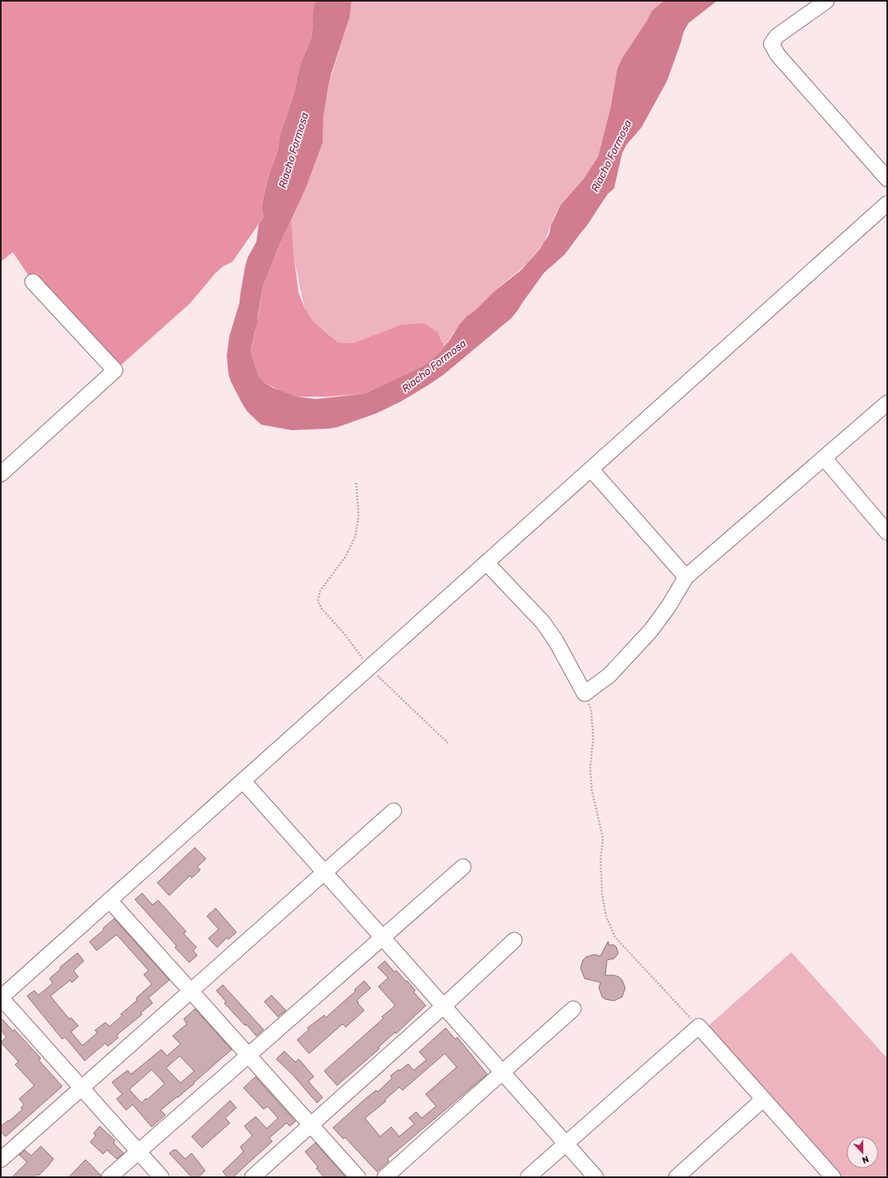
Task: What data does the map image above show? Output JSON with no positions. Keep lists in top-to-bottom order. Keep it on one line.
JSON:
{"water":["Riacho Formosa"],"north":"bottom"}
